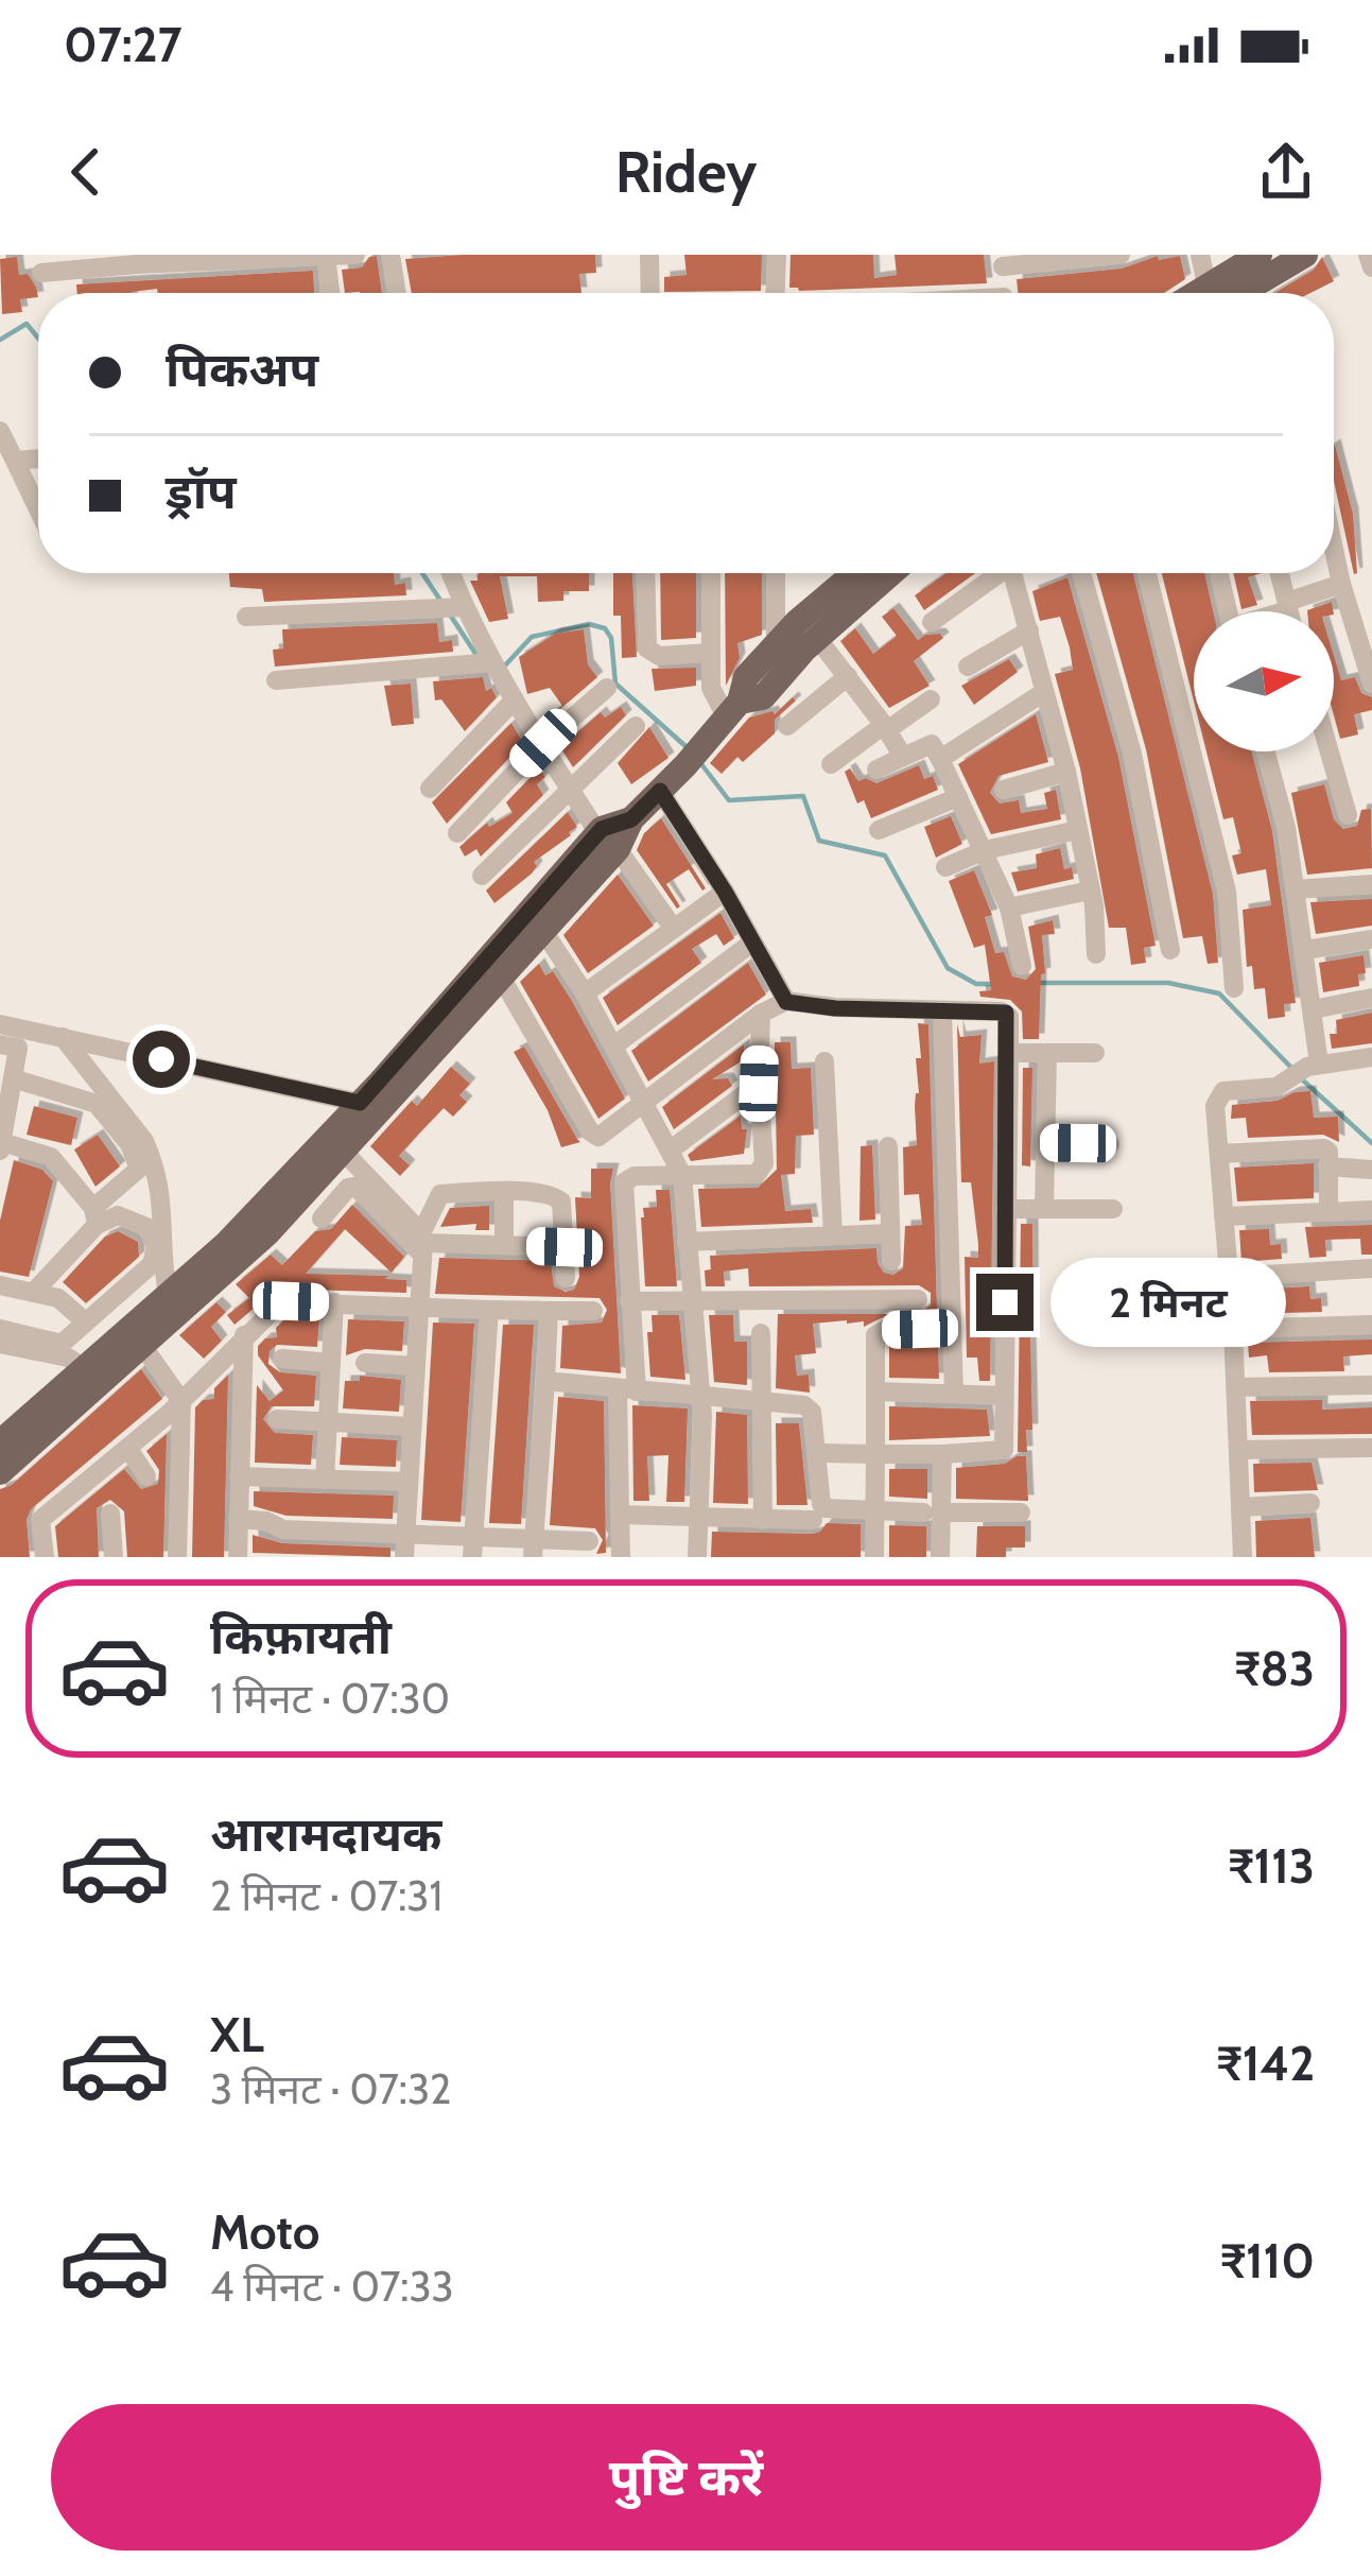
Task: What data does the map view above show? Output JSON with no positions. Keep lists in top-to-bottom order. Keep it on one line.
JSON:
{"north":"right","page":{"status":"07:27","header":"Ridey","banner":["पिकअप","ड्रॉप"],"bubble":"2 मिनट","list":[{"name":"किफ़ायती","note":"1 मिनट · 07:30","value":"₹83"},{"name":"आरामदायक","note":"2 मिनट · 07:31","value":"₹113"},{"name":"XL","note":"3 मिनट · 07:32","value":"₹142"},{"name":"Moto","note":"4 मिनट · 07:33","value":"₹110"}],"buttons":"पुष्टि करें"}}
